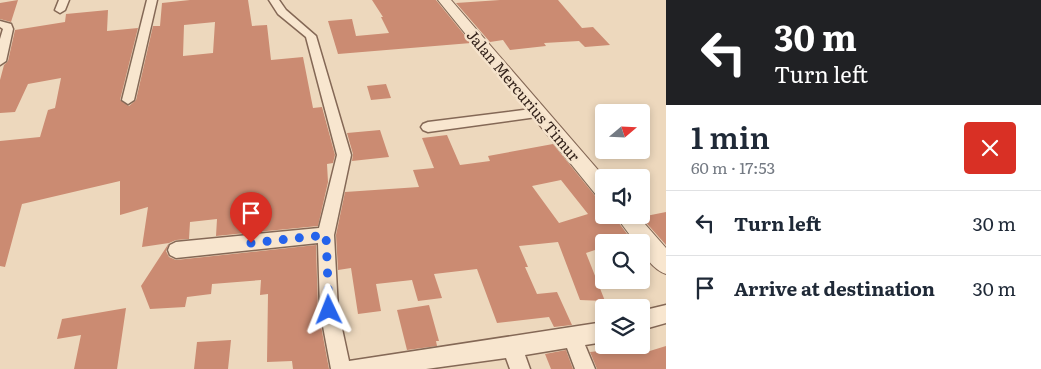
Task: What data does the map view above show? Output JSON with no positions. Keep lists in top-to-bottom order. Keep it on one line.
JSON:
{"streets":{"street":["Jalan Mercurius Timur"]},"north":"right","page":{"turn":["30 m","Turn left"],"heading":["1 min","60 m · 17:53"],"list":[{"name":"Turn left","value":"30 m"},{"name":"Arrive at destination","value":"30 m"}]}}
